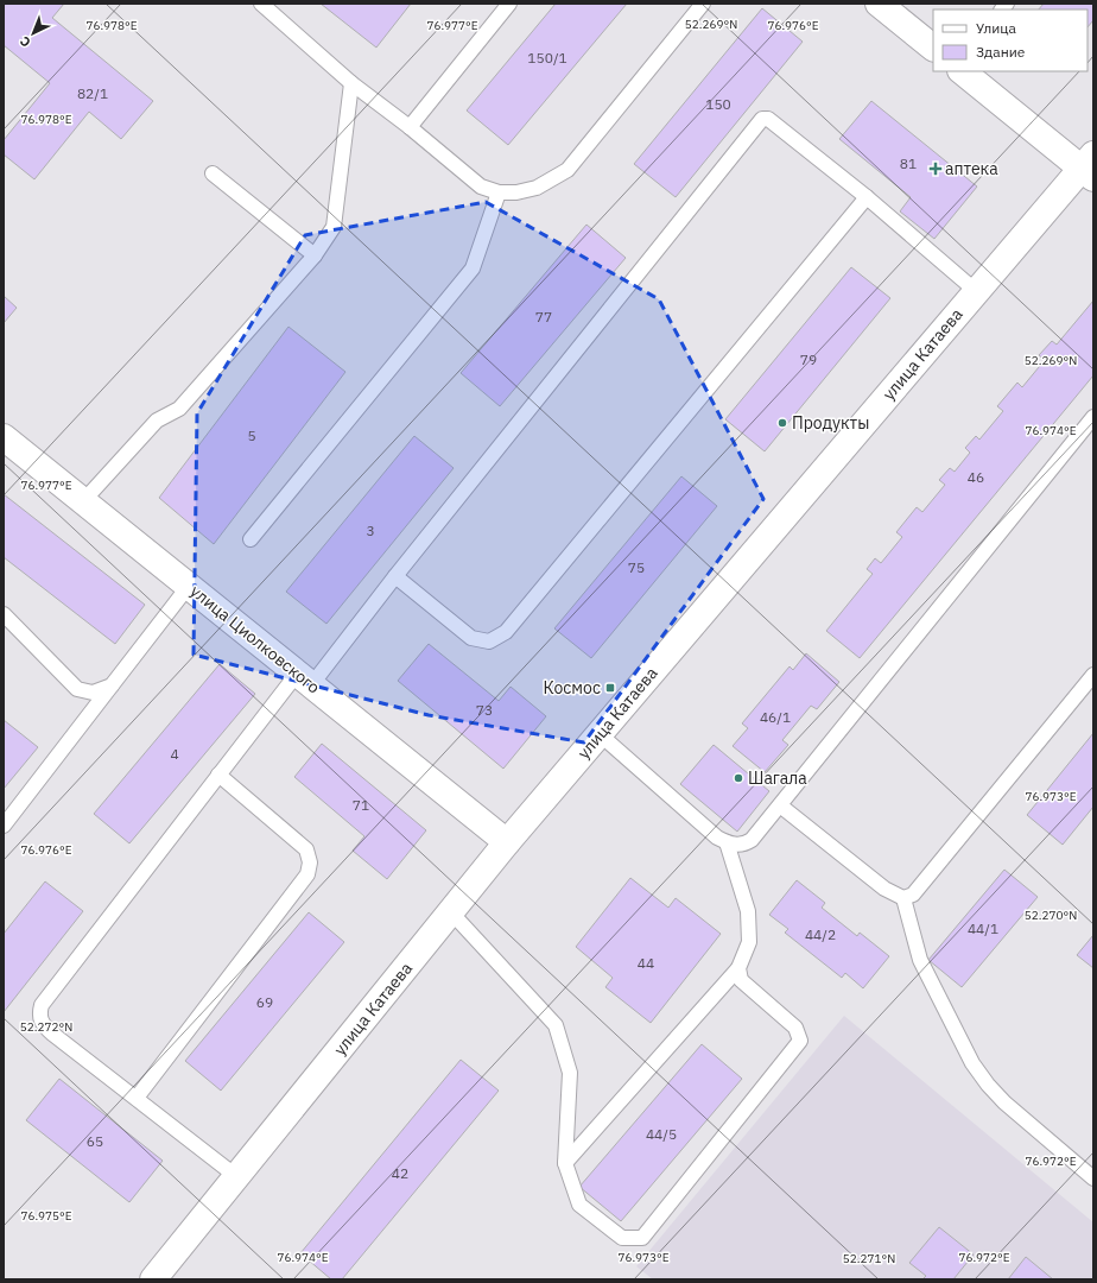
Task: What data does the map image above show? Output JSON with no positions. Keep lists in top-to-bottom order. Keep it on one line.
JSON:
{"streets":{"street":["улица Катаева","улица Циолковского"]},"crossings":[["улица Катаева","улица Циолковского"]],"places":{"health":["аптека"],"other":["Продукты","Шагала"],"transit":["Космос"]},"house_numbers":["150/1","82/1","150","81","77","79","5","46","3","75","73","46/1","4","71","44/1","44/2","44","69","44/5","65","42"],"legend":["Улица","Здание"],"north":"bottom left","coordinates":["52.269°N","76.978°E","76.977°E","76.976°E","76.974°E","76.973°E","52.270°N","52.272°N","76.972°E","76.975°E","52.271°N"]}
